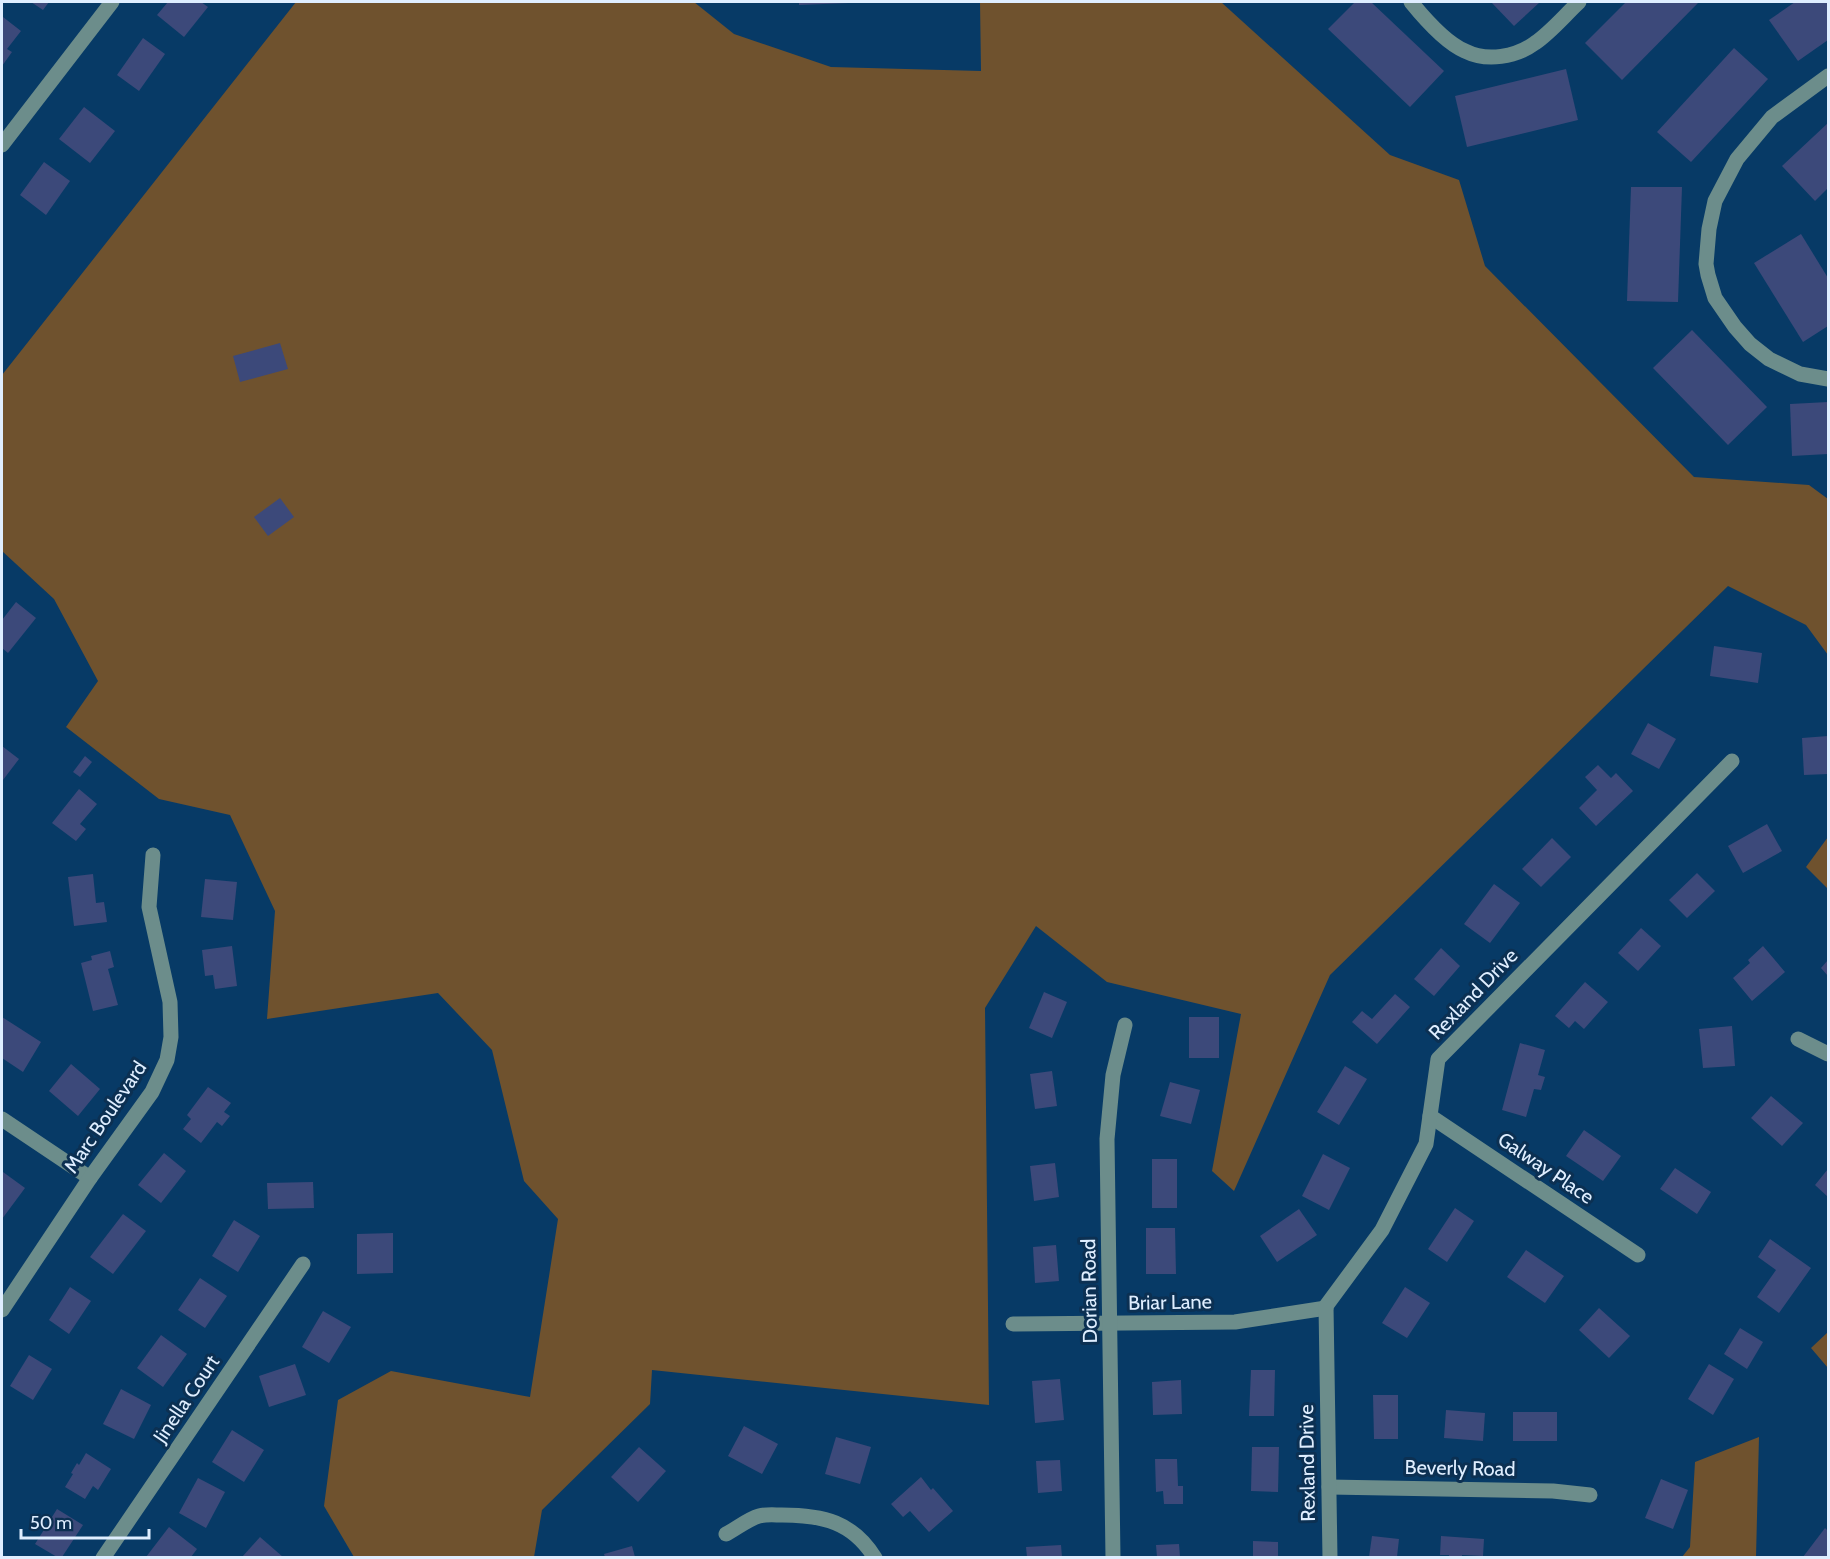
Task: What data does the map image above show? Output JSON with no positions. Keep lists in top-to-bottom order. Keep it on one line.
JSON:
{"streets":{"street":["Rexland Drive","Marc Boulevard","Galway Place","Dorian Road","Briar Lane","Jinella Court","Beverly Road"]},"crossings":[["Rexland Drive","Galway Place"],["Rexland Drive","Briar Lane"],["Rexland Drive","Beverly Road"],["Dorian Road","Briar Lane"]],"scale_bar":"50 m"}
